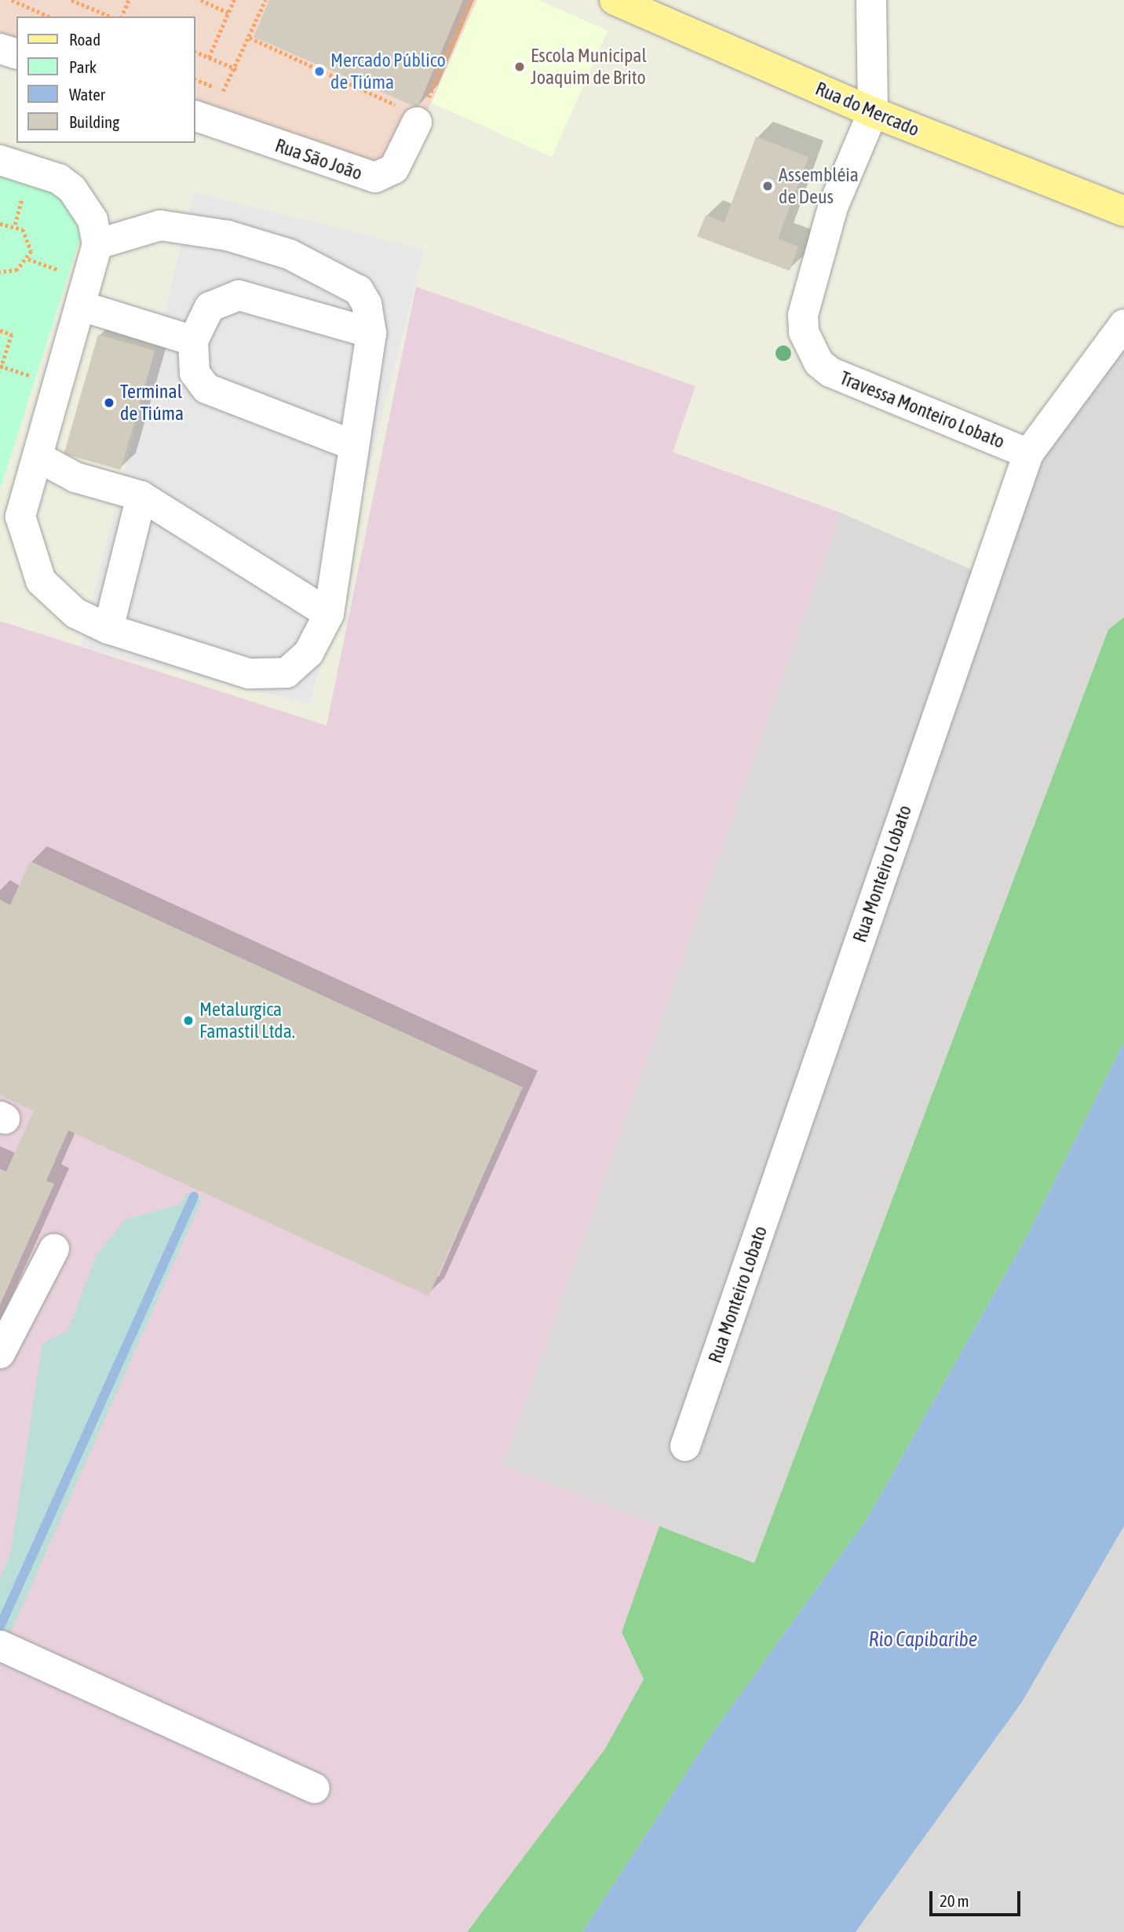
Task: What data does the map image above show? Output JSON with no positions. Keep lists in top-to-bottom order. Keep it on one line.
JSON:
{"streets":{"main road":["Rua do Mercado"],"street":["Rua São João","Travessa Monteiro Lobato","Rua Monteiro Lobato"]},"crossings":[["Rua do Mercado","Travessa Monteiro Lobato"],["Travessa Monteiro Lobato","Rua Monteiro Lobato"]],"water":["Rio Capibaribe"],"places":["Escola Municipal Joaquim de Brito","Mercado Público de Tiúma","Assembléia de Deus","Terminal de Tiúma","Metalurgica Famastil Ltda."],"legend":["Road","Park","Water","Building"],"scale_bar":"20 m"}
